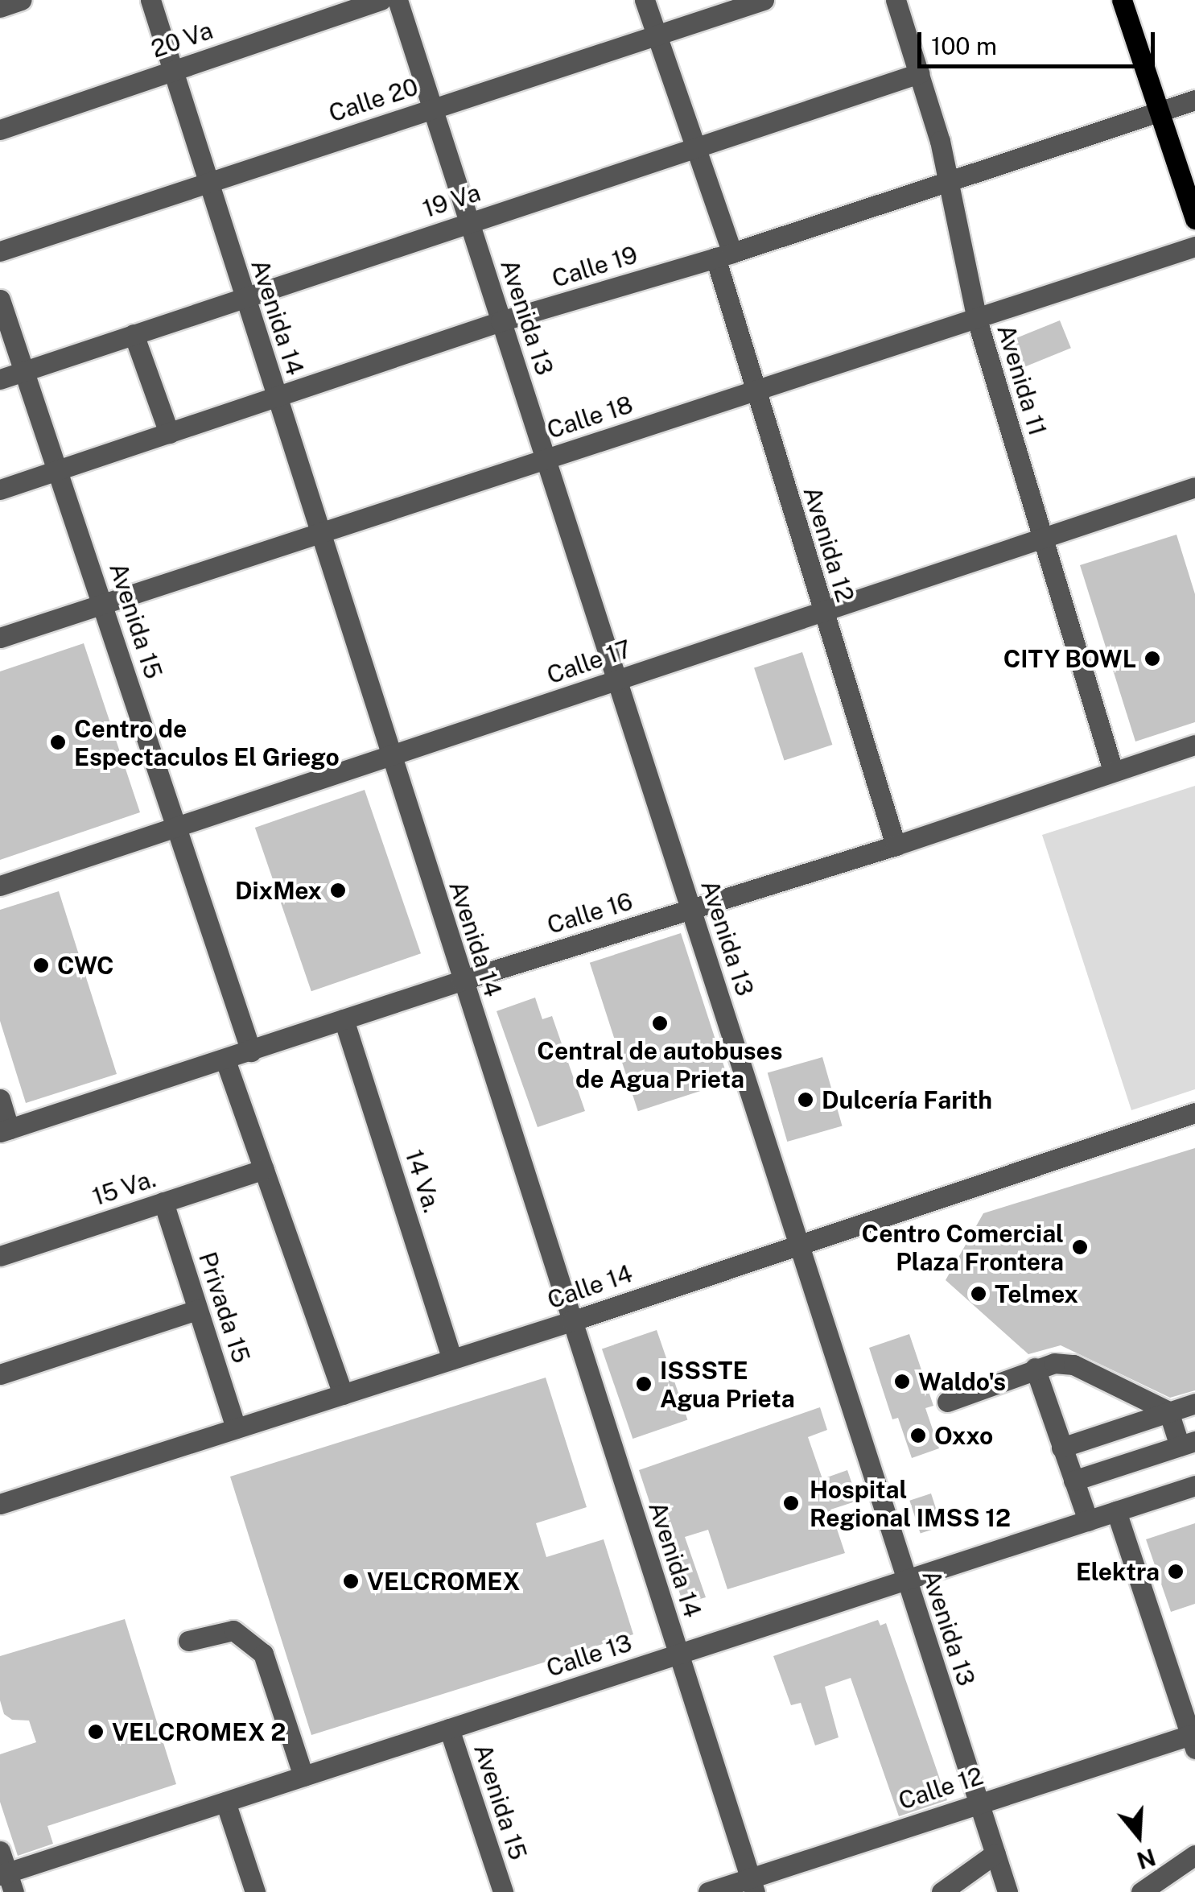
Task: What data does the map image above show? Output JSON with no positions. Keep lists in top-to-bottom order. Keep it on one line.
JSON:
{"streets":{"street":["20 Va","Calle 20","19 Va","Calle 19","Avenida 14","Avenida 13","Avenida 11","Calle 18","Avenida 12","Avenida 15","Calle 17","Calle 16","14 Va.","15 Va.","Calle 14","Privada 15","Calle 13","Calle 12"]},"crossings":[["20 Va","Avenida 14"],["Calle 20","Avenida 14"],["Calle 20","Avenida 13"],["Calle 20","Avenida 12"],["19 Va","Avenida 14"],["19 Va","Avenida 13"],["19 Va","Avenida 11"],["19 Va","Avenida 12"],["19 Va","Avenida 15"],["Calle 19","Avenida 14"],["Calle 19","Avenida 13"],["Calle 19","Avenida 11"],["Calle 19","Avenida 12"],["Calle 19","Avenida 15"],["Avenida 14","Calle 18"],["Avenida 14","Calle 17"],["Avenida 14","Calle 16"],["Avenida 14","Calle 14"],["Avenida 14","Calle 13"],["Avenida 14","Calle 12"],["Avenida 13","Calle 18"],["Avenida 13","Calle 17"],["Avenida 13","Calle 16"],["Avenida 13","Calle 14"],["Avenida 13","Calle 13"],["Avenida 13","Calle 12"],["Avenida 11","Calle 18"],["Avenida 11","Calle 17"],["Avenida 11","Calle 16"],["Calle 18","Avenida 12"],["Calle 18","Avenida 15"],["Avenida 12","Calle 17"],["Avenida 12","Calle 16"],["Avenida 15","Calle 17"],["Avenida 15","Calle 16"],["Avenida 15","Calle 13"],["Calle 16","14 Va."],["14 Va.","Calle 14"],["15 Va.","Privada 15"],["Calle 14","Privada 15"]],"places":["CITY BOWL","Centro de Espectaculos El Griego","DixMex","CWC","Central de autobuses de Agua Prieta","Dulcería Farith","Centro Comercial Plaza Frontera","Telmex","Waldo's","ISSSTE Agua Prieta","Oxxo","Hospital Regional IMSS 12","Elektra","VELCROMEX","VELCROMEX 2"],"scale_bar":"100 m","north":"bottom"}
